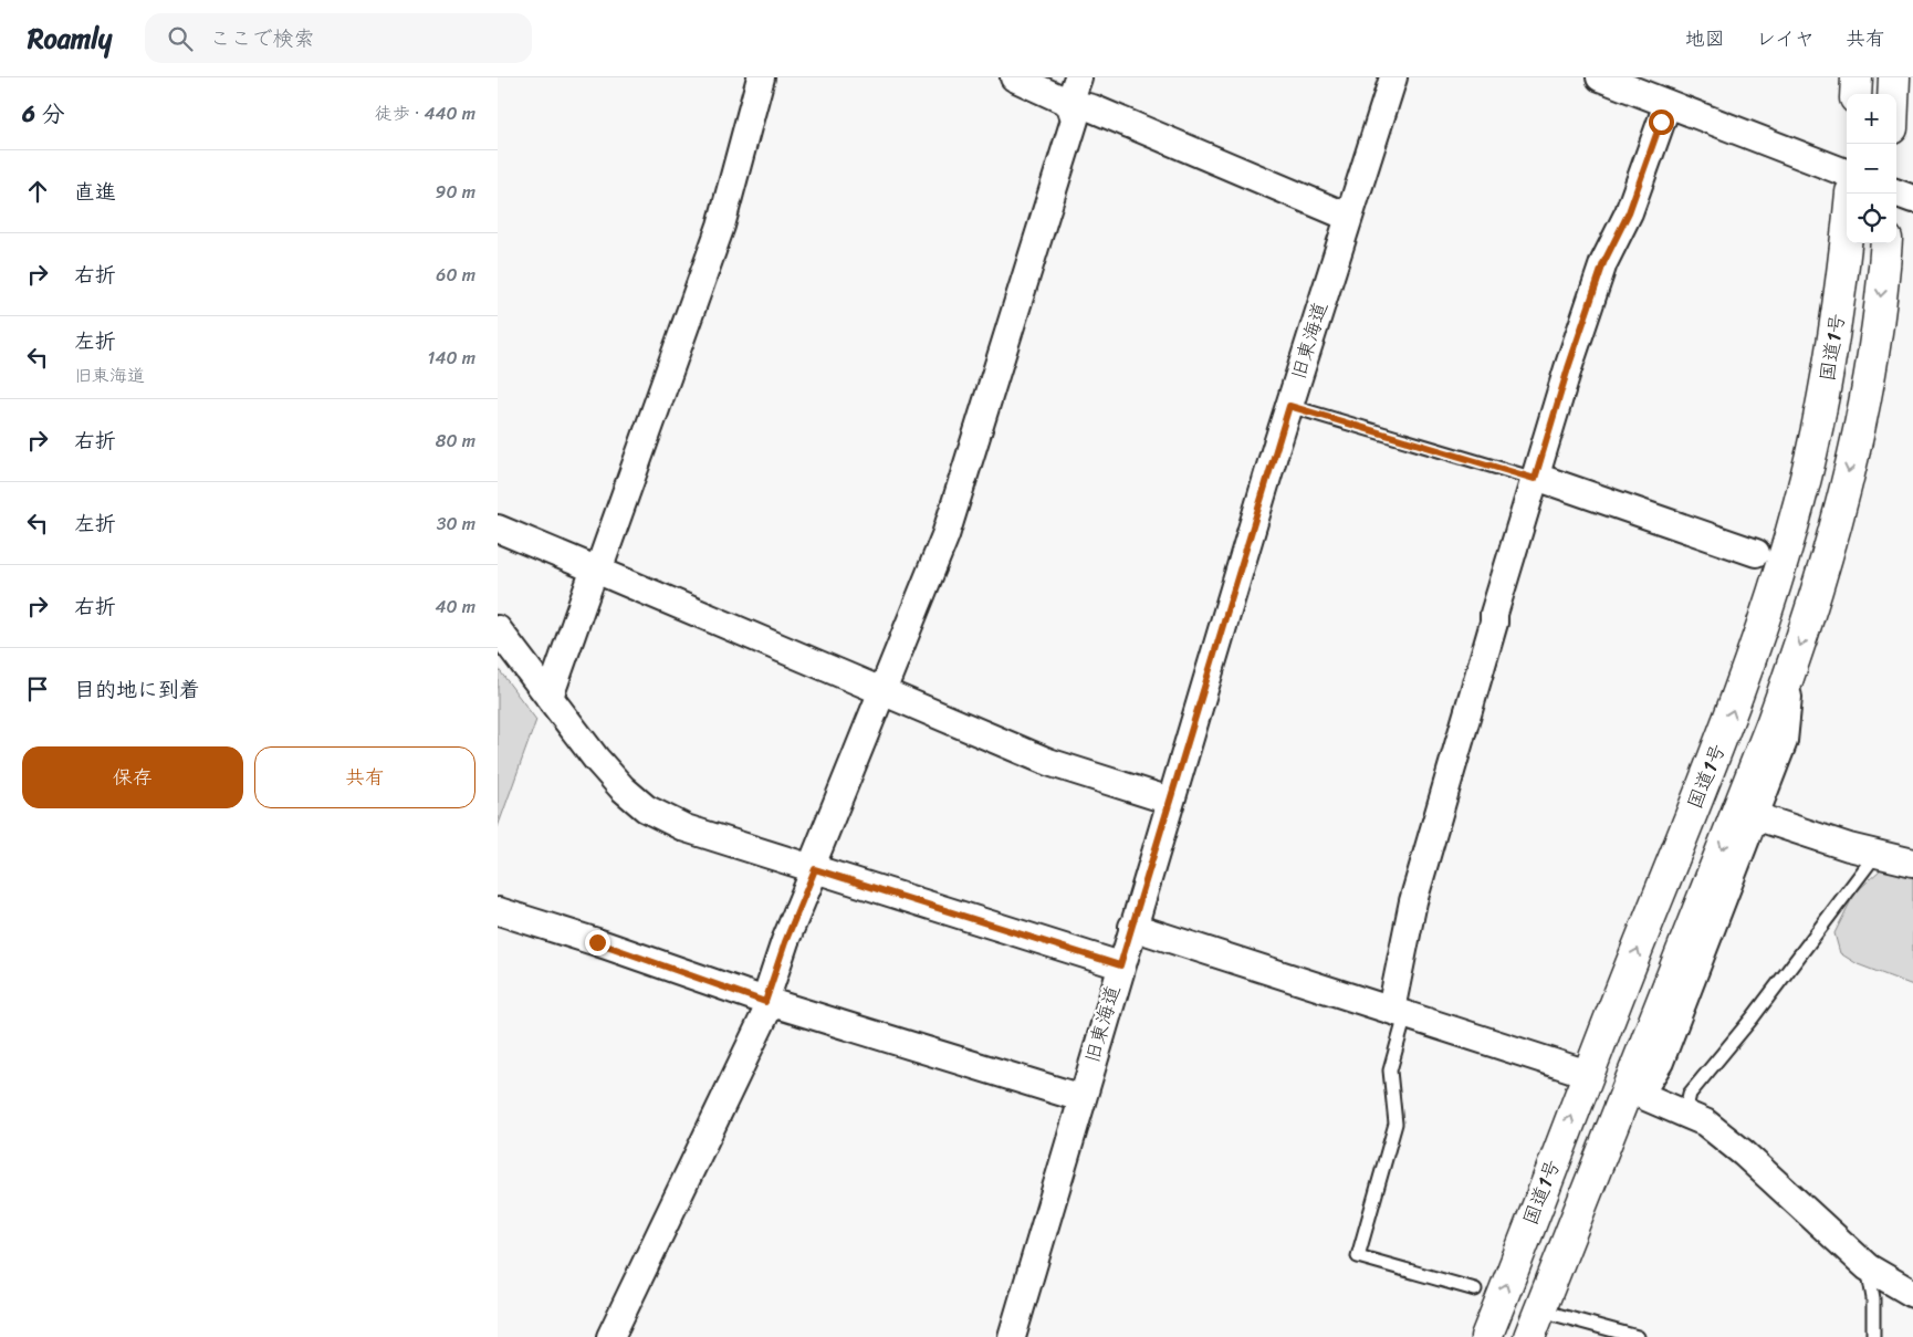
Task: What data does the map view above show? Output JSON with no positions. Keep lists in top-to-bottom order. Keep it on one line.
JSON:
{"streets":{"highway":["国道1号"],"street":["旧東海道"]},"page":{"header":"Roamly","search":"ここで検索","nav":["地図","レイヤ","共有"],"heading":["6 分","徒歩 · 440 m"],"map_buttons":["+","−"],"list":[["直進","90 m"],["右折","60 m"],["左折","旧東海道","140 m"],["右折","80 m"],["左折","30 m"],["右折","40 m"],"目的地に到着"],"buttons":["保存","共有"]}}
